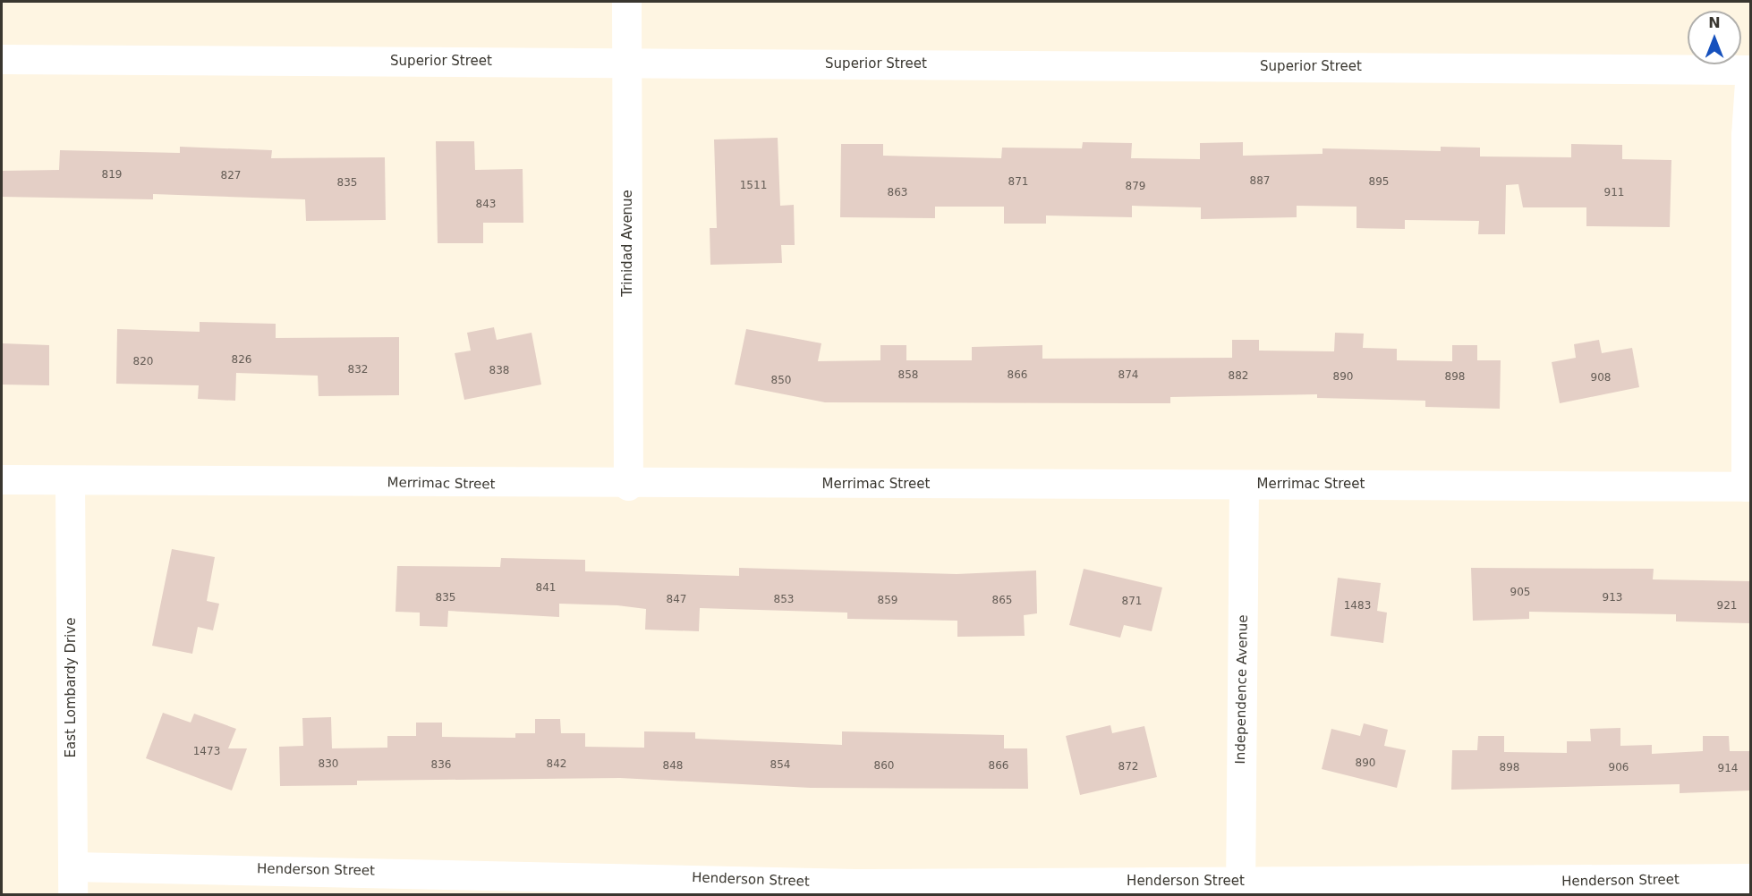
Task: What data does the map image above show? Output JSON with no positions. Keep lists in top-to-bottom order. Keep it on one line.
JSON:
{"streets":{"street":["Superior Street","Trinidad Avenue","Merrimac Street","East Lombardy Drive","Independence Avenue","Henderson Street"]},"crossings":[["Superior Street","Trinidad Avenue"],["Trinidad Avenue","Merrimac Street"],["Merrimac Street","East Lombardy Drive"],["Merrimac Street","Independence Avenue"],["East Lombardy Drive","Henderson Street"],["Independence Avenue","Henderson Street"]],"house_numbers":["819","827","887","871","895","835","1511","879","863","911","843","826","820","832","838","858","866","874","882","890","898","908","850","841","905","835","913","847","853","859","865","871","1483","921","1473","890","830","842","836","854","848","860","866","872","898","906","914"],"north":"top"}
